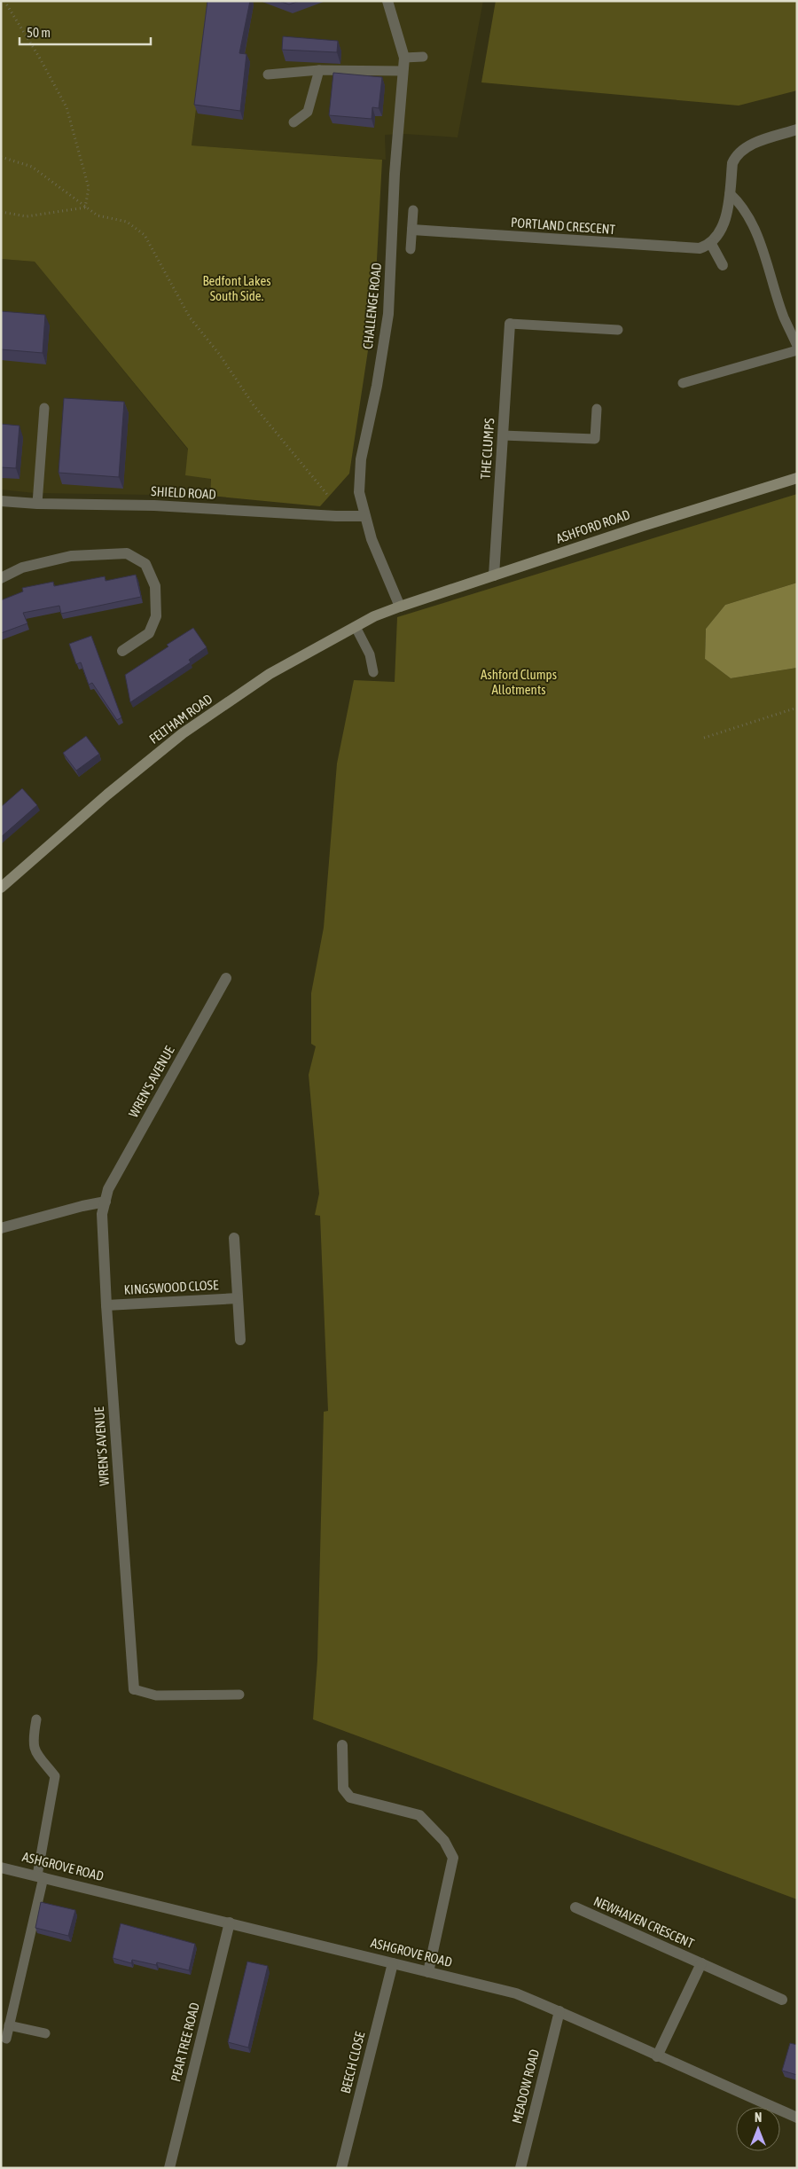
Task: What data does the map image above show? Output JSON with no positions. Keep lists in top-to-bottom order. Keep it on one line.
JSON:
{"streets":{"main road":["ASHFORD ROAD","FELTHAM ROAD"],"street":["PORTLAND CRESCENT","CHALLENGE ROAD","THE CLUMPS","SHIELD ROAD","WREN'S AVENUE","KINGSWOOD CLOSE","ASHGROVE ROAD","NEWHAVEN CRESCENT","PEAR TREE ROAD","BEECH CLOSE","MEADOW ROAD"]},"crossings":[["CHALLENGE ROAD","SHIELD ROAD"],["CHALLENGE ROAD","ASHFORD ROAD"],["CHALLENGE ROAD","FELTHAM ROAD"],["THE CLUMPS","ASHFORD ROAD"],["ASHFORD ROAD","FELTHAM ROAD"],["WREN'S AVENUE","KINGSWOOD CLOSE"],["ASHGROVE ROAD","NEWHAVEN CRESCENT"],["ASHGROVE ROAD","PEAR TREE ROAD"],["ASHGROVE ROAD","BEECH CLOSE"],["ASHGROVE ROAD","MEADOW ROAD"]],"parks":["Bedfont Lakes South Side.","Ashford Clumps Allotments"],"scale_bar":"50 m","north":"top"}
